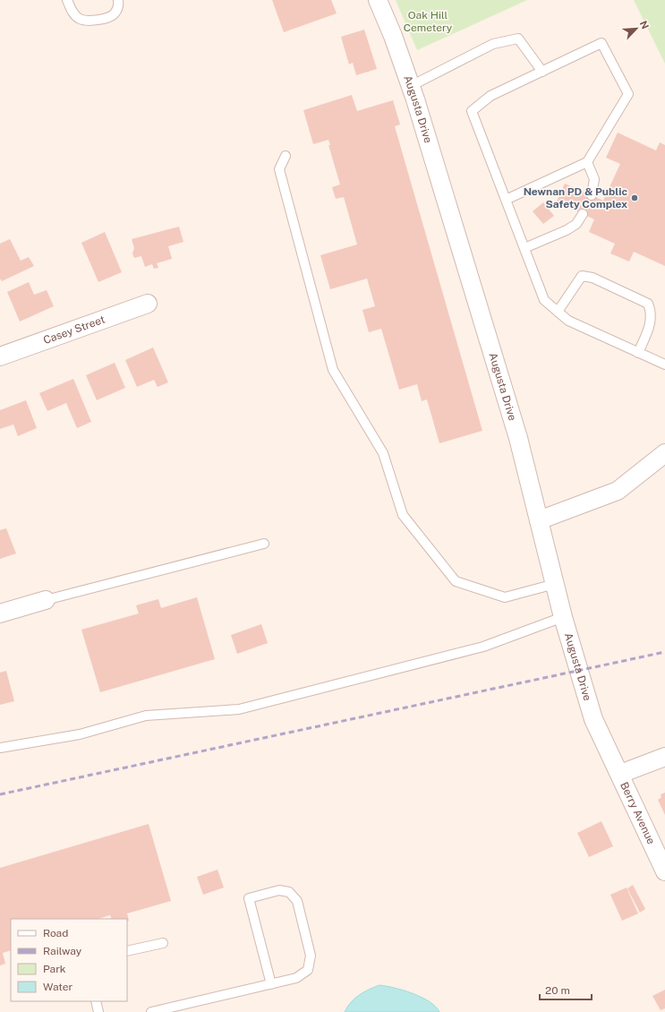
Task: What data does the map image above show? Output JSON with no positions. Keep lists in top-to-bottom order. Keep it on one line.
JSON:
{"streets":{"street":["Augusta Drive","Casey Street","Berry Avenue"]},"crossings":[["Augusta Drive","Berry Avenue"]],"parks":["Oak Hill Cemetery"],"places":["Newnan PD & Public Safety Complex"],"legend":["Road","Railway","Park","Water"],"scale_bar":"20 m","north":"top right"}
